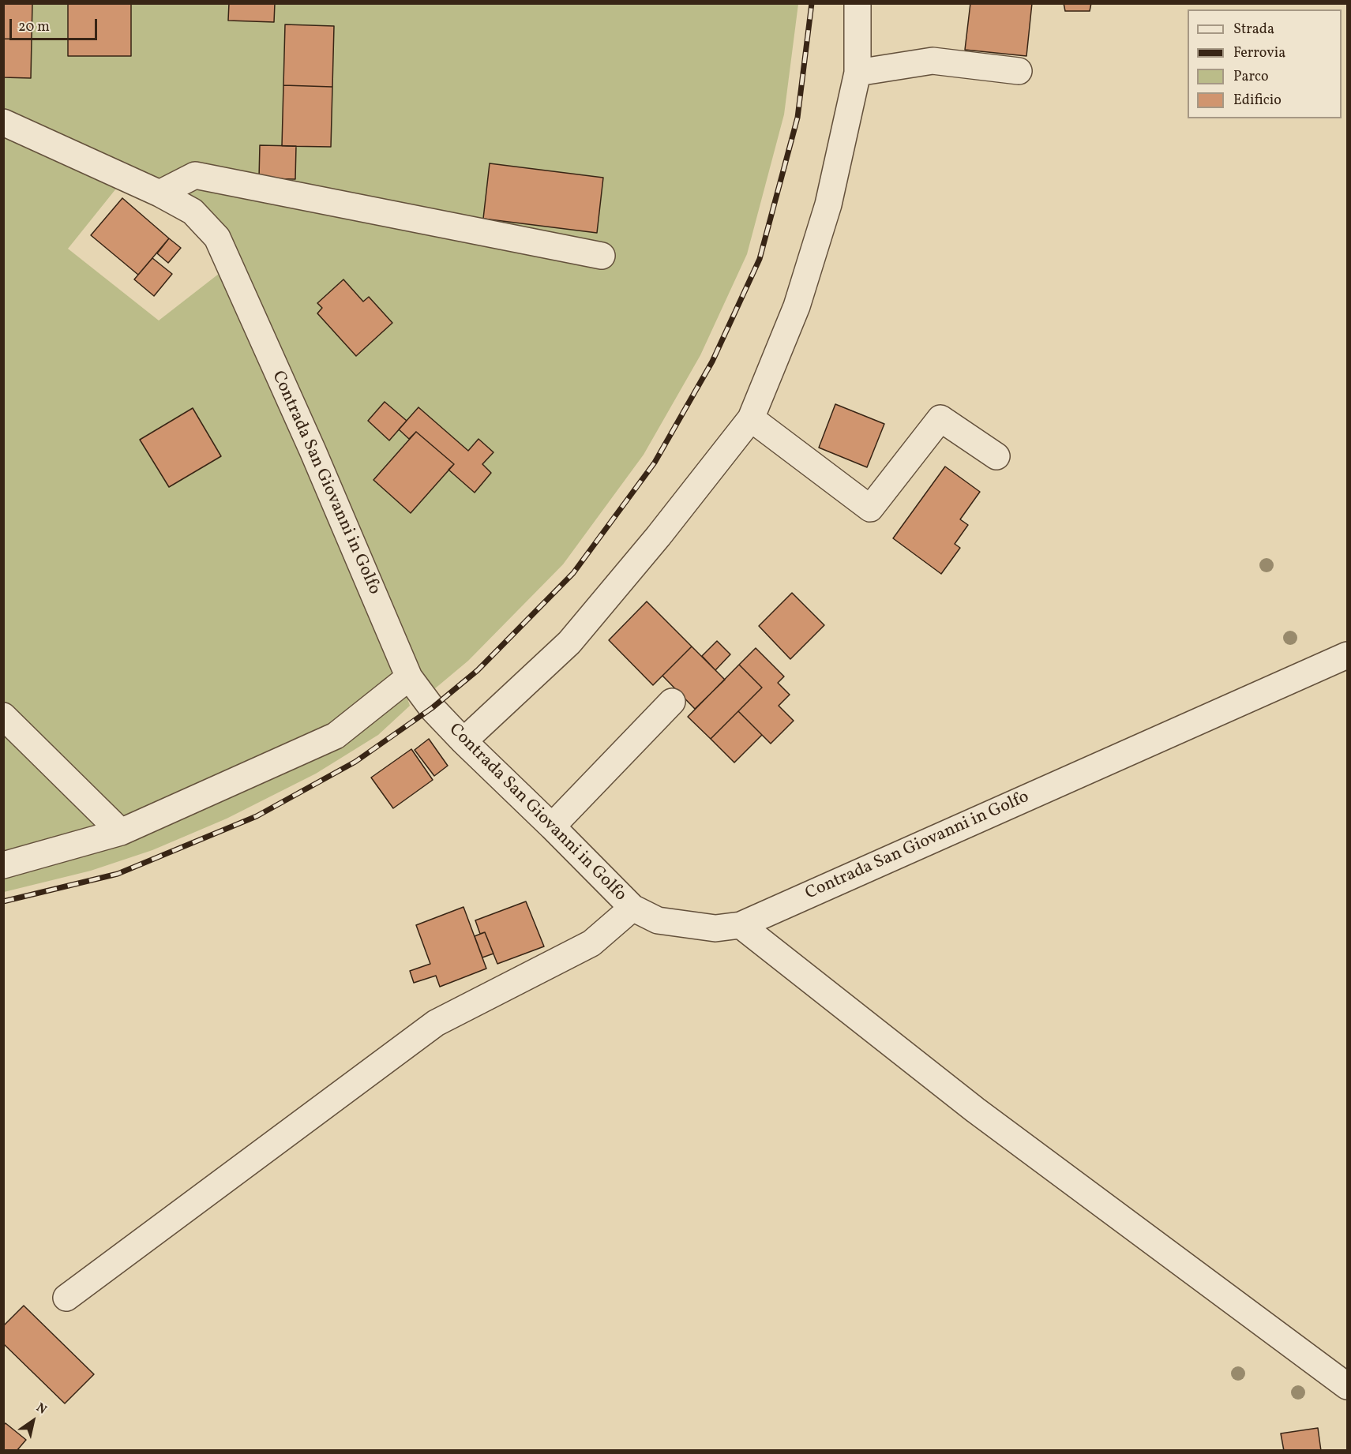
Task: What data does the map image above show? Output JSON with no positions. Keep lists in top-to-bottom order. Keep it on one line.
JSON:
{"streets":{"street":["Contrada San Giovanni in Golfo"]},"legend":["Strada","Ferrovia","Parco","Edificio"],"scale_bar":"20 m","north":"top right"}
